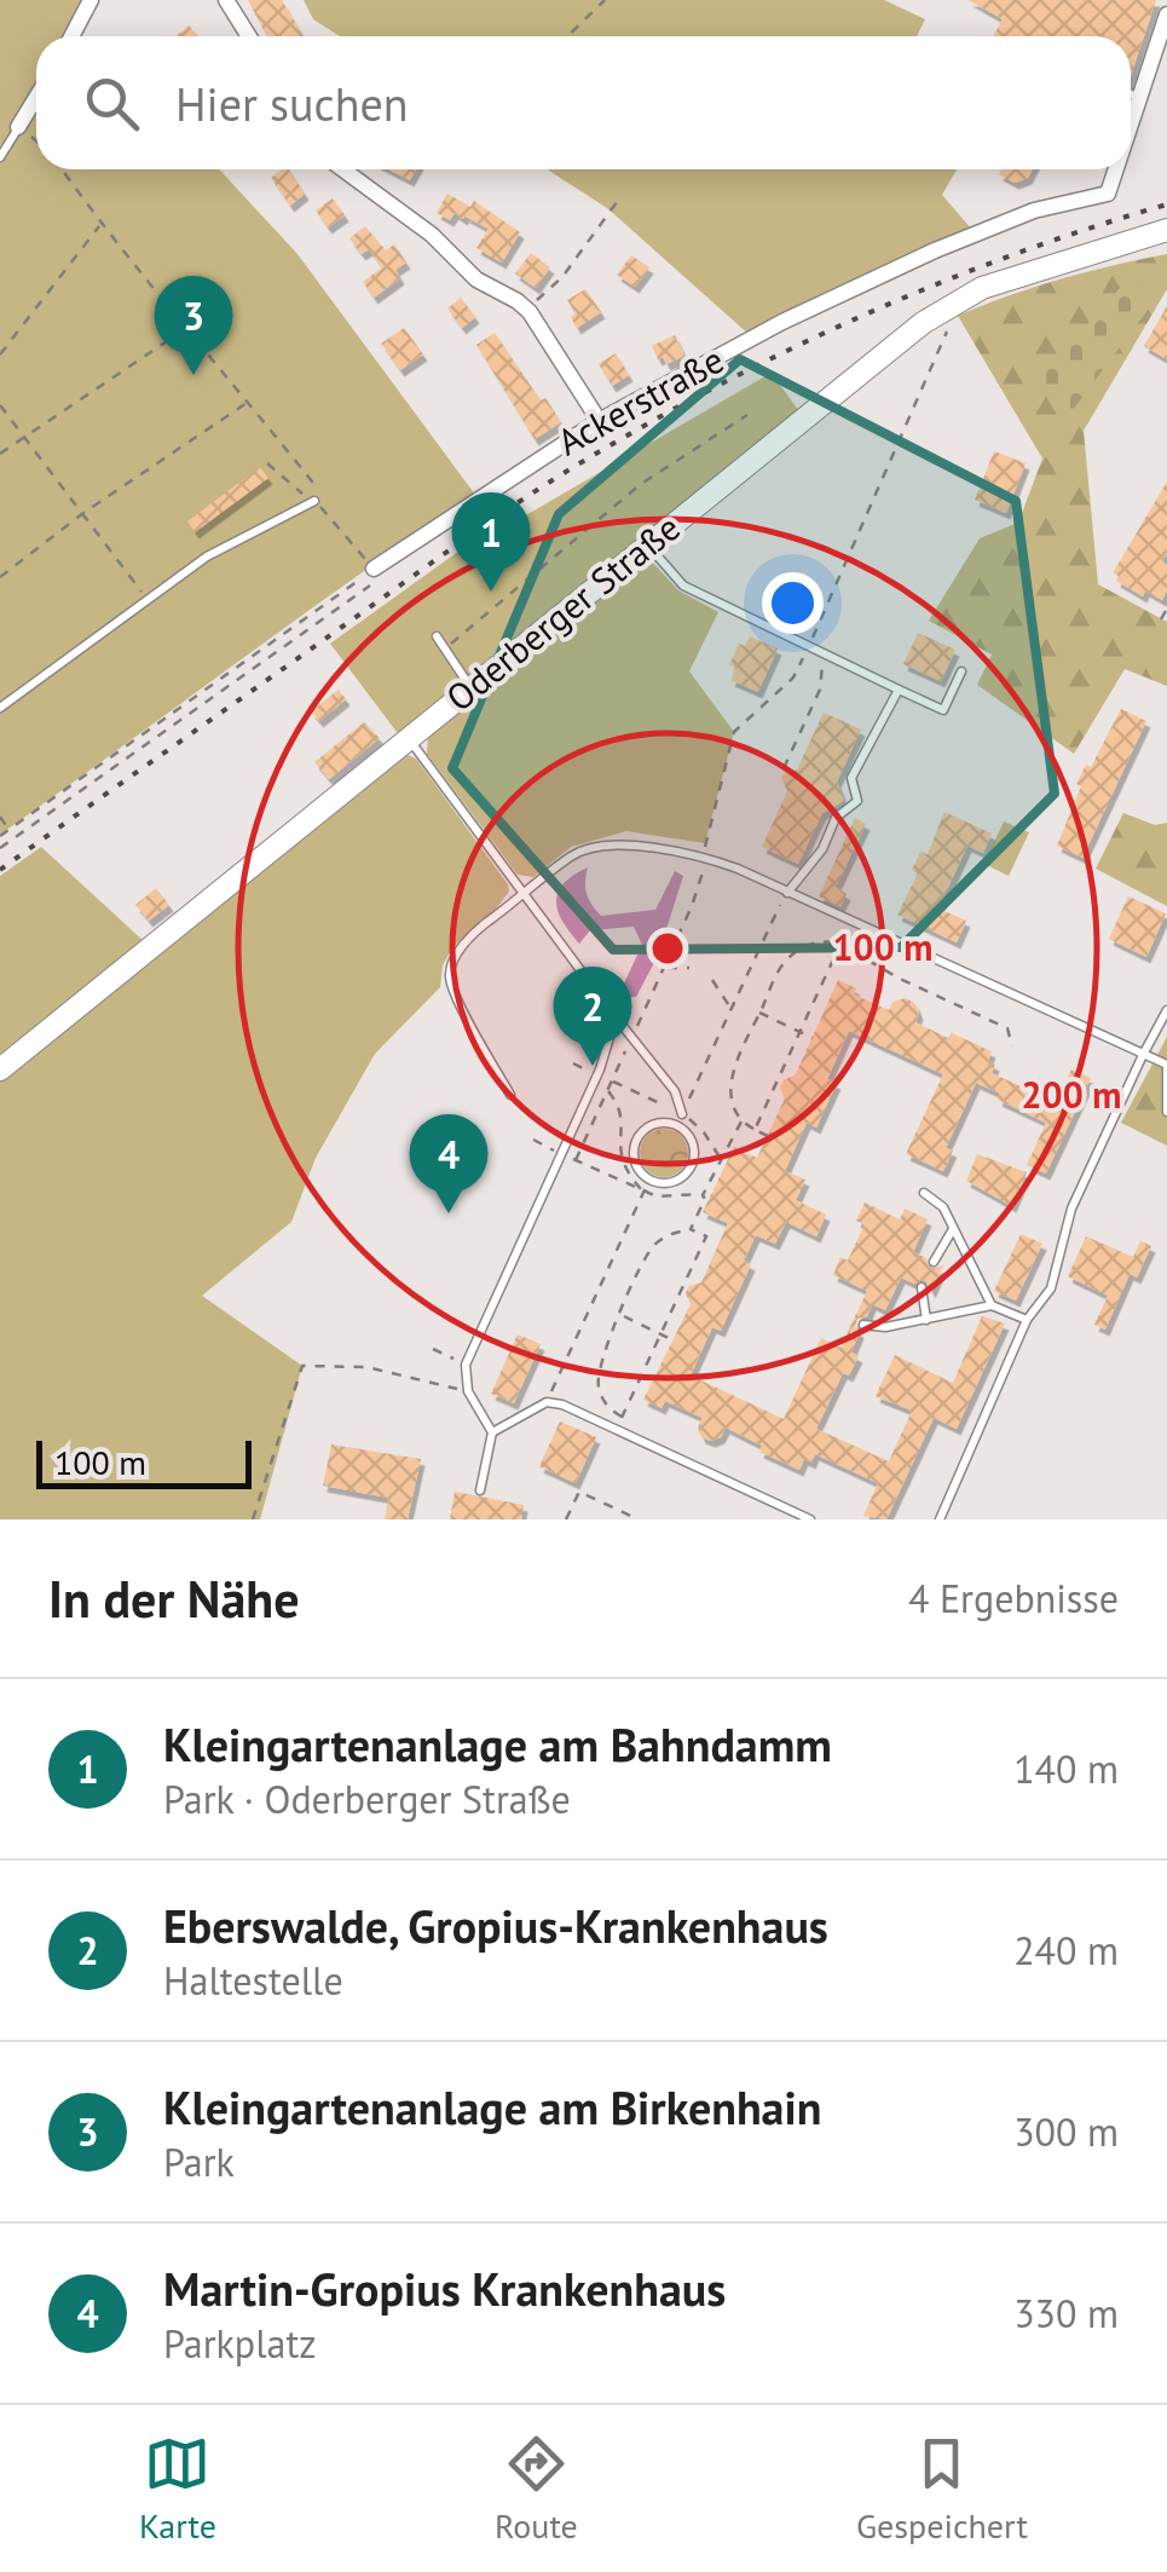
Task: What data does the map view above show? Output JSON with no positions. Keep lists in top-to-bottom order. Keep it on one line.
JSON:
{"streets":{"main road":["Oderberger Straße"],"street":["Ackerstraße"]},"scale_bar":"100 m","page":{"search":"Hier suchen","pins":["3","1","2","4"],"scale":"100 m","heading":["In der Nähe","4 Ergebnisse"],"list":[{"mark":"1","name":"Kleingartenanlage am Bahndamm","note":"Park · Oderberger Straße","value":"140 m"},{"mark":"2","name":"Eberswalde, Gropius-Krankenhaus","note":"Haltestelle","value":"240 m"},{"mark":"3","name":"Kleingartenanlage am Birkenhain","note":"Park","value":"300 m"},{"mark":"4","name":"Martin-Gropius Krankenhaus","note":"Parkplatz","value":"330 m"}],"nav":["Karte","Route","Gespeichert"]},"rings":["100 m","200 m"]}
